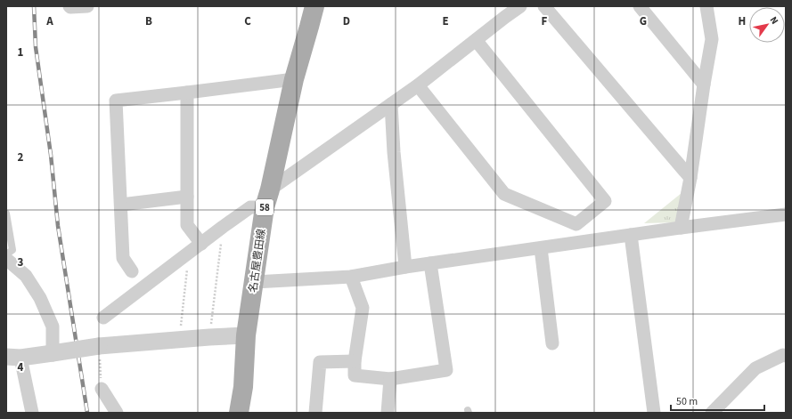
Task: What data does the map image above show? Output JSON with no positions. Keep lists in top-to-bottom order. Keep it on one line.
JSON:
{"streets":{"main road":["58","名古屋豊田線"]},"scale_bar":"50 m","north":"top right","grid":{"columns":["A","B","C","D","E","F","G","H"],"rows":["1","2","3","4"]}}
